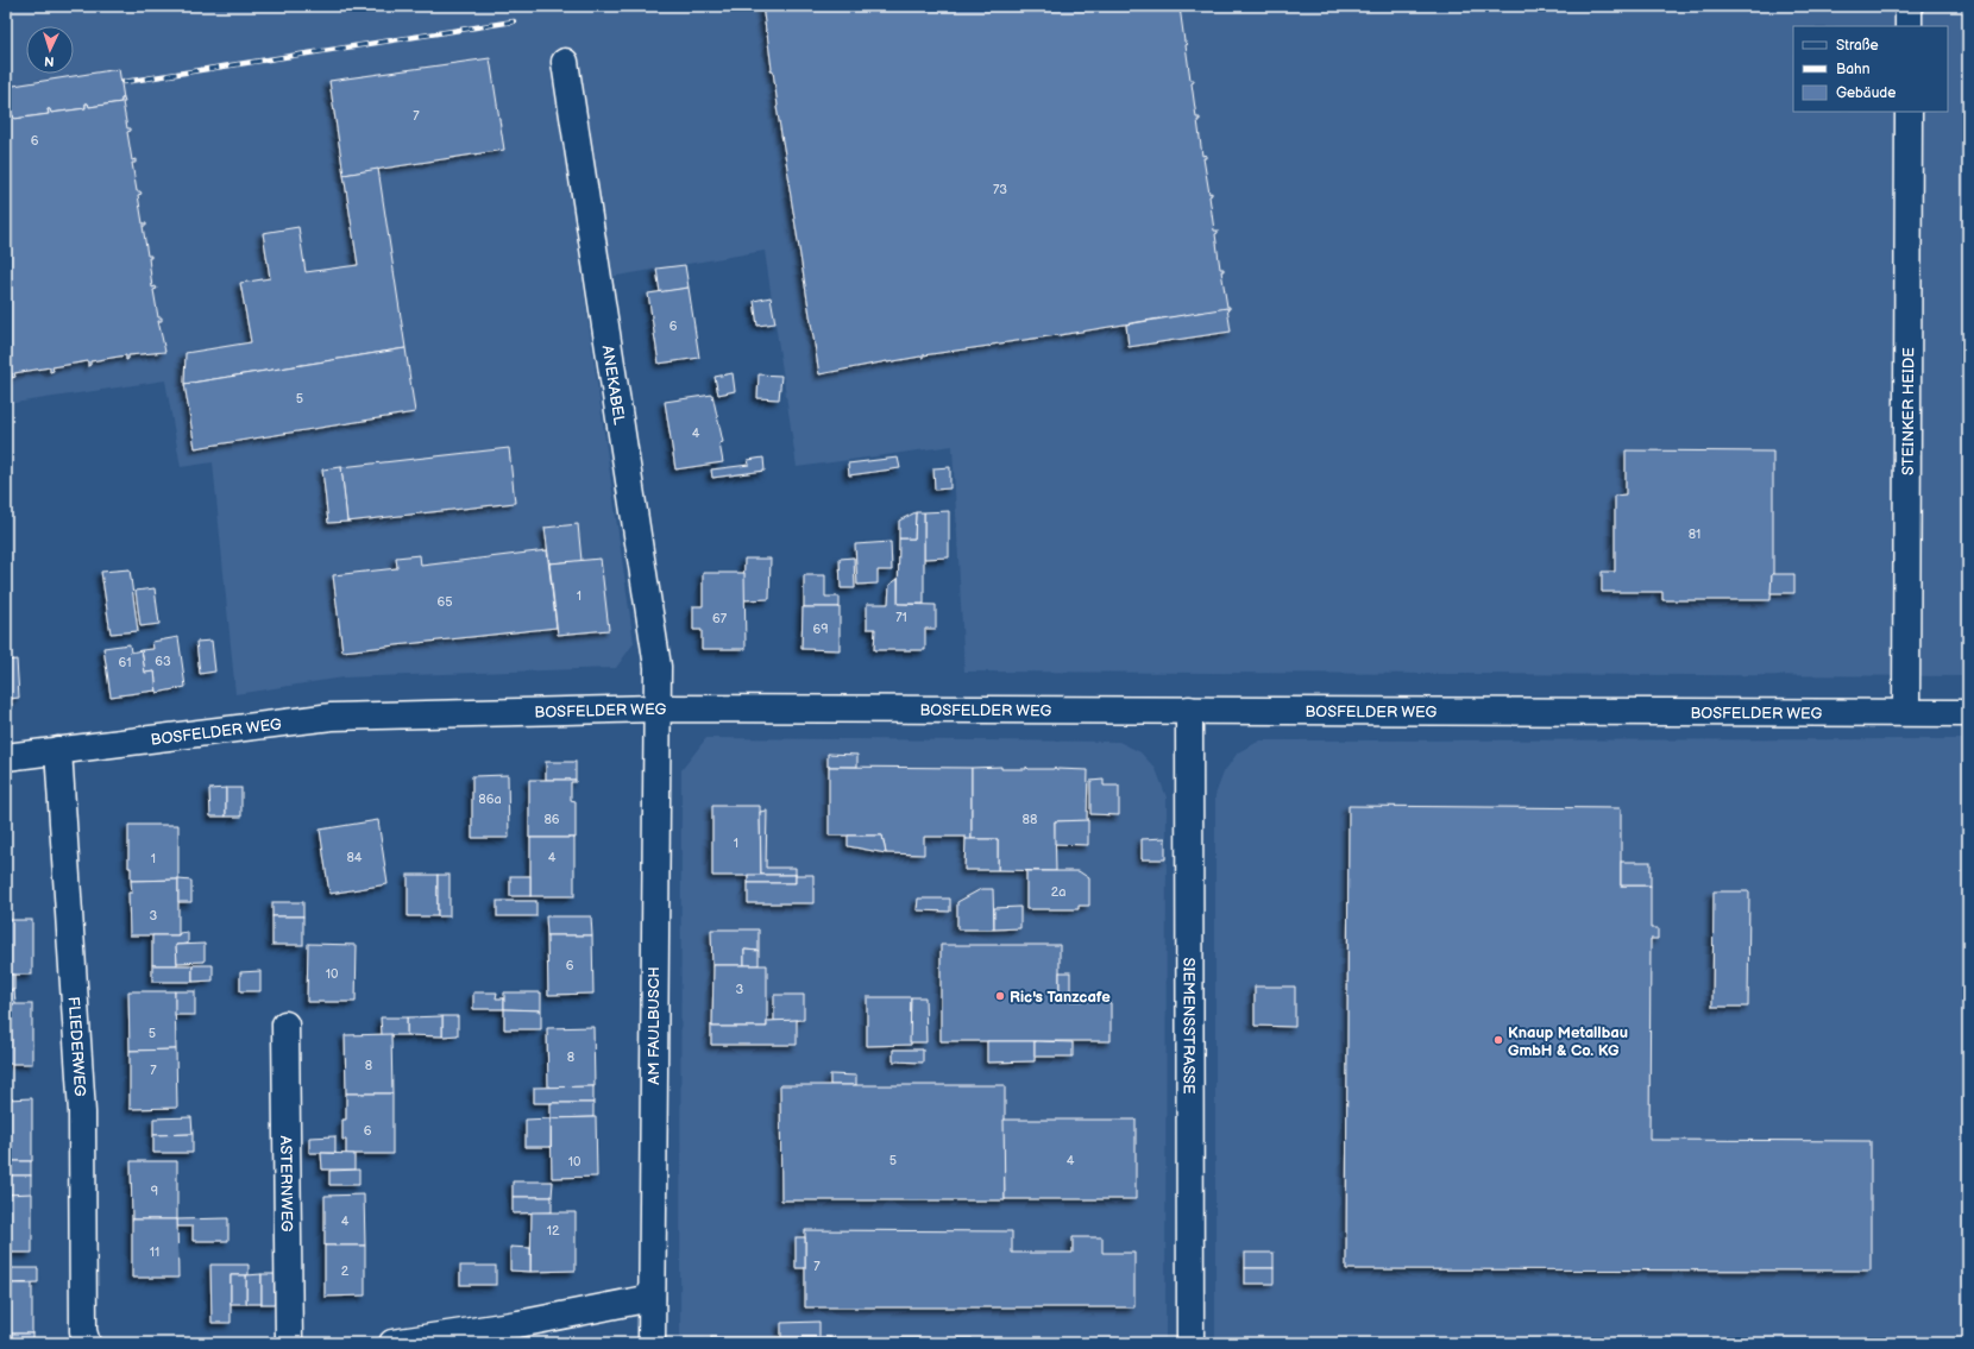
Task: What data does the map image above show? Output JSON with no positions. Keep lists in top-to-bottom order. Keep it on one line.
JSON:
{"streets":{"street":["ANEKABEL","STEINKER HEIDE","BOSFELDER WEG","AM FAULBUSCH","SIEMENSSTRASSE","FLIEDERWEG","ASTERNWEG"]},"crossings":[["ANEKABEL","BOSFELDER WEG"],["ANEKABEL","AM FAULBUSCH"],["STEINKER HEIDE","BOSFELDER WEG"],["BOSFELDER WEG","AM FAULBUSCH"],["BOSFELDER WEG","SIEMENSSTRASSE"],["BOSFELDER WEG","FLIEDERWEG"]],"places":["Ric's Tanzcafe","Knaup Metallbau GmbH & Co. KG"],"house_numbers":["7","6","73","6","5","4","81","1","65","71","67","69","63","61","86a","86","88","1","84","4","1","2a","3","6","10","3","5","8","8","7","6","5","4","10","9","4","12","11","7","2"],"legend":["Straße","Bahn","Gebäude"],"north":"bottom"}
